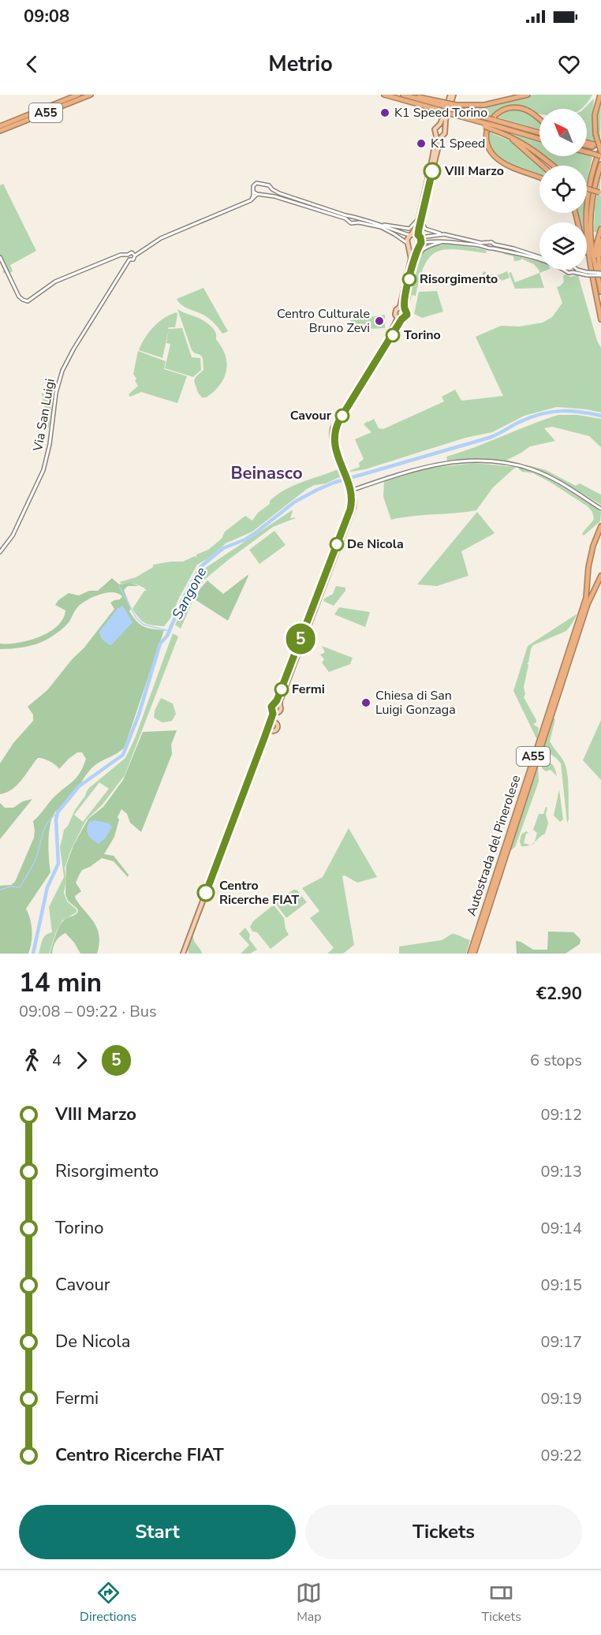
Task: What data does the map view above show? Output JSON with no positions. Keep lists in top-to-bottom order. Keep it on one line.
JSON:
{"streets":{"highway":["A55","Autostrada del Pinerolese"],"street":["Via San Luigi"]},"districts":["Beinasco"],"water":["Sangone"],"places":["K1 Speed Torino","K1 Speed","VIII Marzo","Risorgimento","Centro Culturale Bruno Zevi","Torino","Cavour","De Nicola","Fermi","Chiesa di San Luigi Gonzaga","Centro Ricerche FIAT"],"lines":["bus line 5"],"north":"top left","page":{"status":"09:08","header":"Metrio","on_map":"5","heading":["14 min","09:08 – 09:22 · Bus","€2.90"],"legs":["4","5","6 stops"],"list":[{"name":"VIII Marzo","value":"09:12"},{"name":"Risorgimento","value":"09:13"},{"name":"Torino","value":"09:14"},{"name":"Cavour","value":"09:15"},{"name":"De Nicola","value":"09:17"},{"name":"Fermi","value":"09:19"},{"name":"Centro Ricerche FIAT","value":"09:22"}],"buttons":["Start","Tickets"],"tabs":["Directions","Map","Tickets"]}}
